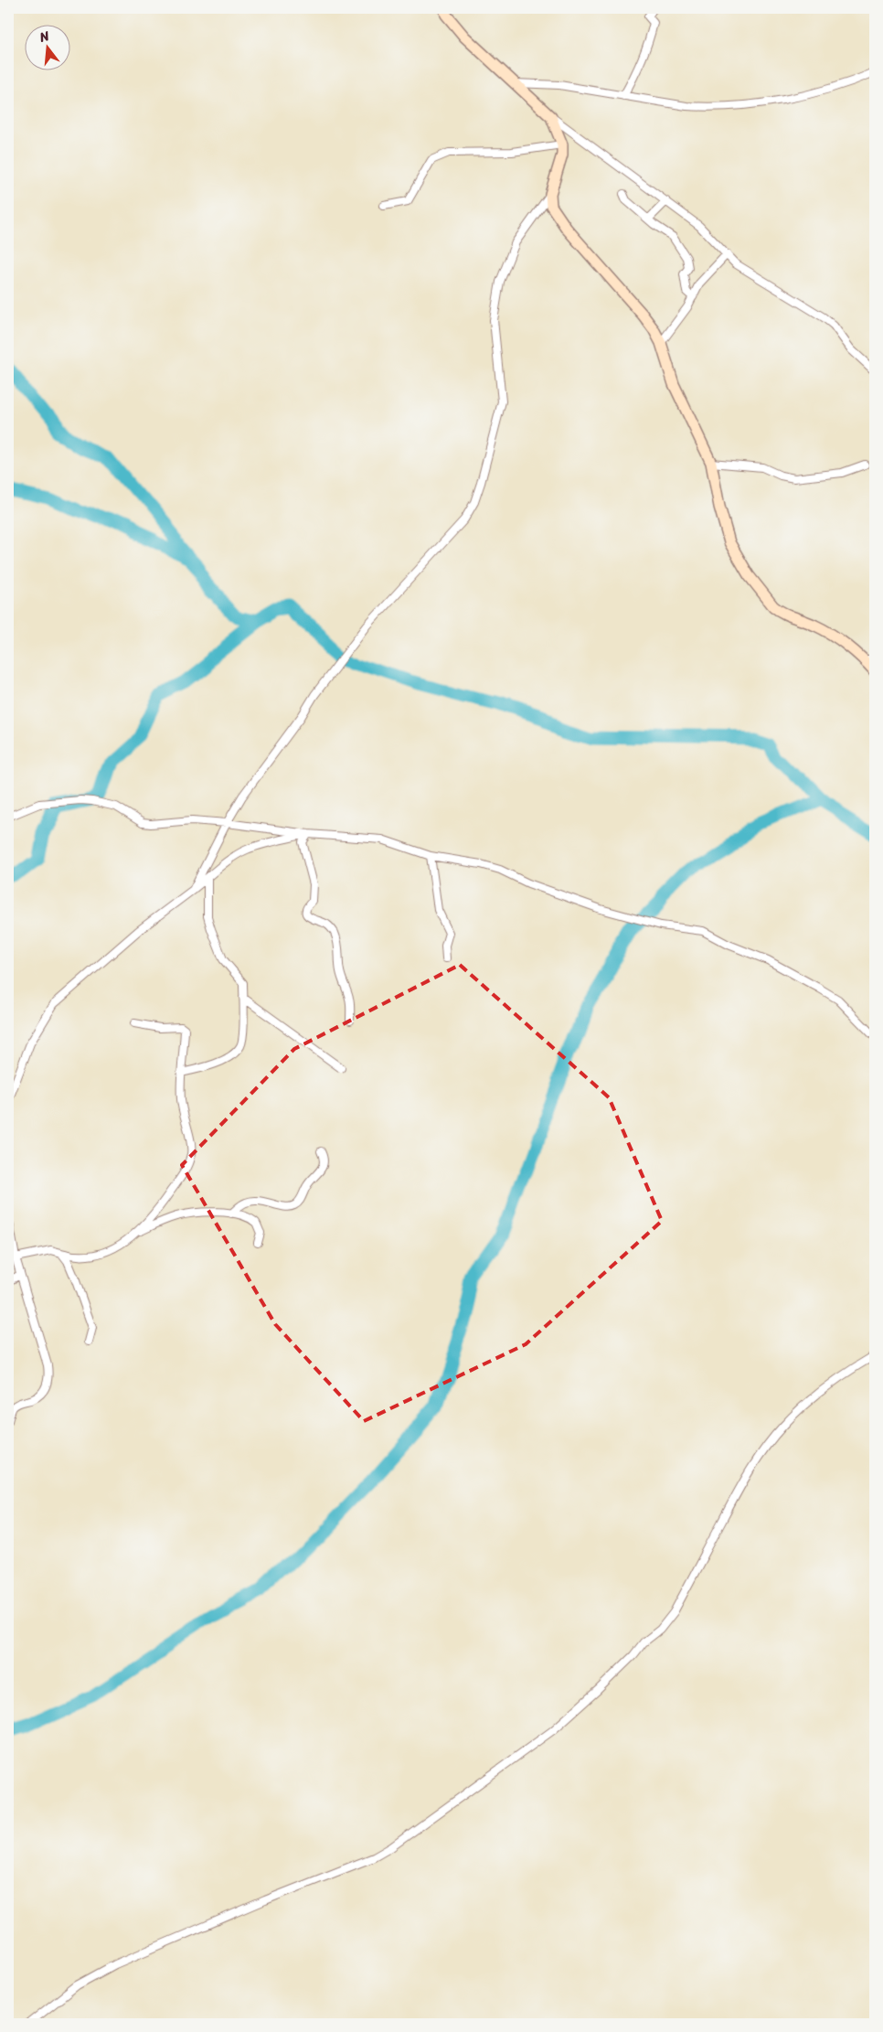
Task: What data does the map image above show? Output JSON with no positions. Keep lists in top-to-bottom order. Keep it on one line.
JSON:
{"north":"top"}
